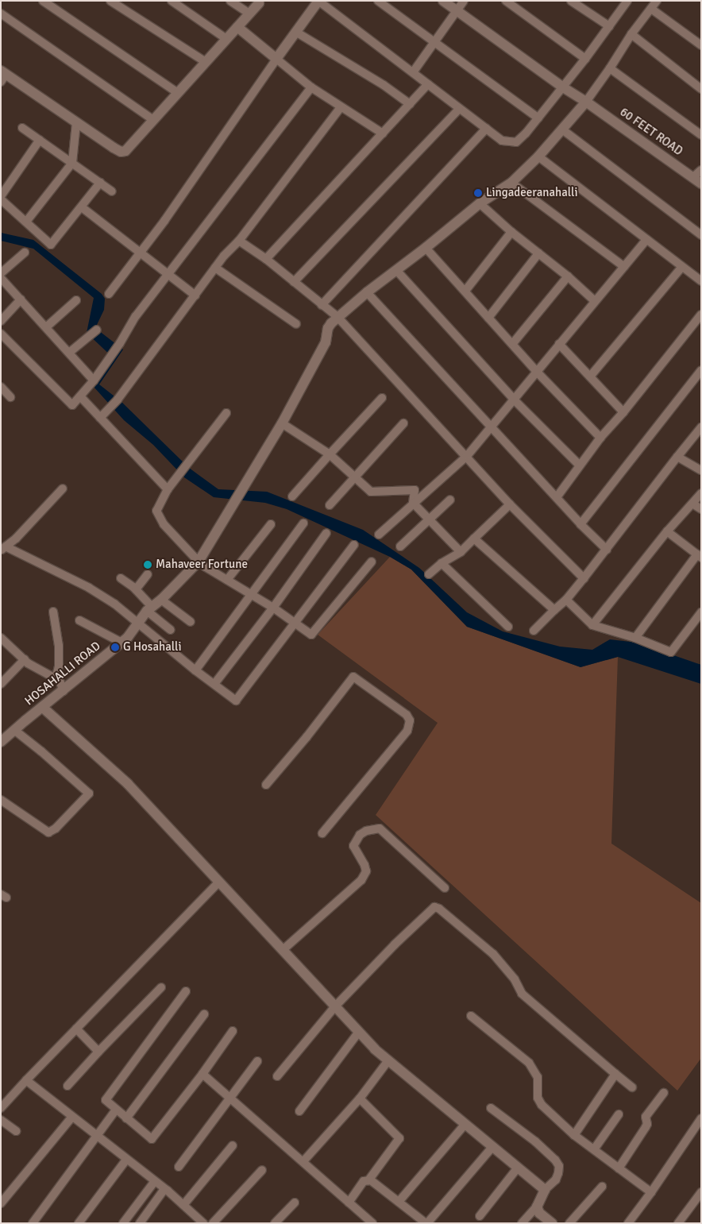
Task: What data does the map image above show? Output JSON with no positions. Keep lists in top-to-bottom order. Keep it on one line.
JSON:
{"streets":{"street":["60 FEET ROAD","HOSAHALLI ROAD"]},"places":["Lingadeeranahalli","Mahaveer Fortune","G Hosahalli"]}
